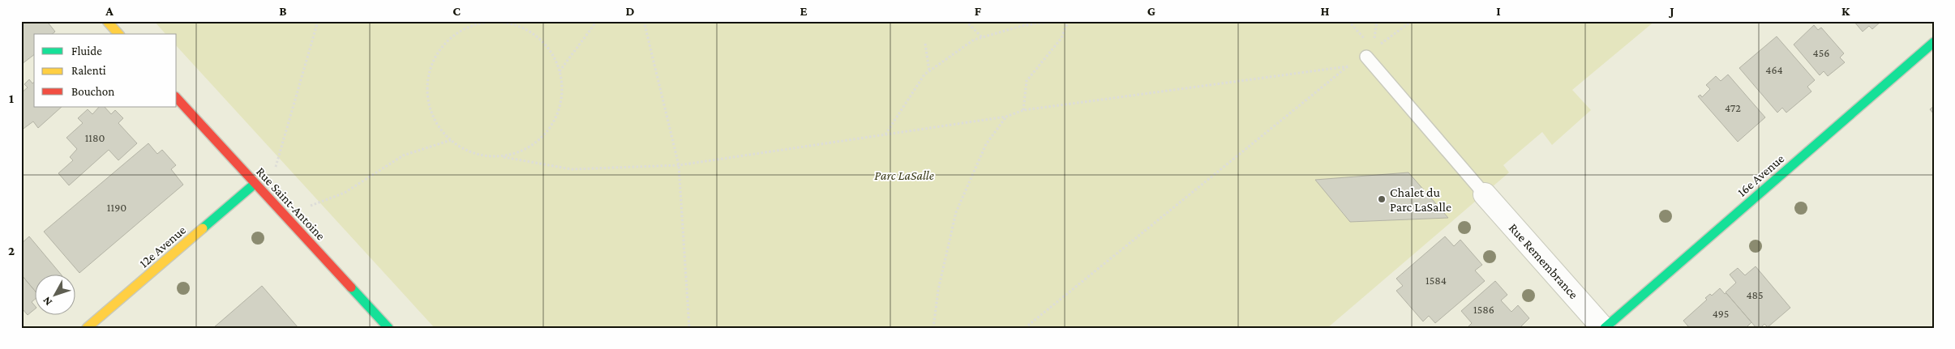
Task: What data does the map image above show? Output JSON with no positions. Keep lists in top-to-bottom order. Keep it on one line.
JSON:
{"streets":{"street":["16e Avenue","Rue Saint-Antoine","12e Avenue","Rue Remembrance"]},"crossings":[["16e Avenue","Rue Remembrance"],["Rue Saint-Antoine","12e Avenue"]],"parks":["Parc LaSalle"],"places":["Chalet du Parc LaSalle"],"house_numbers":["456","464","472","1180","1190","1584","485","1586","495"],"legend":["Fluide","Ralenti","Bouchon"],"north":"bottom left","grid":{"columns":["A","B","C","D","E","F","G","H","I","J","K"],"rows":["1","2"]}}
